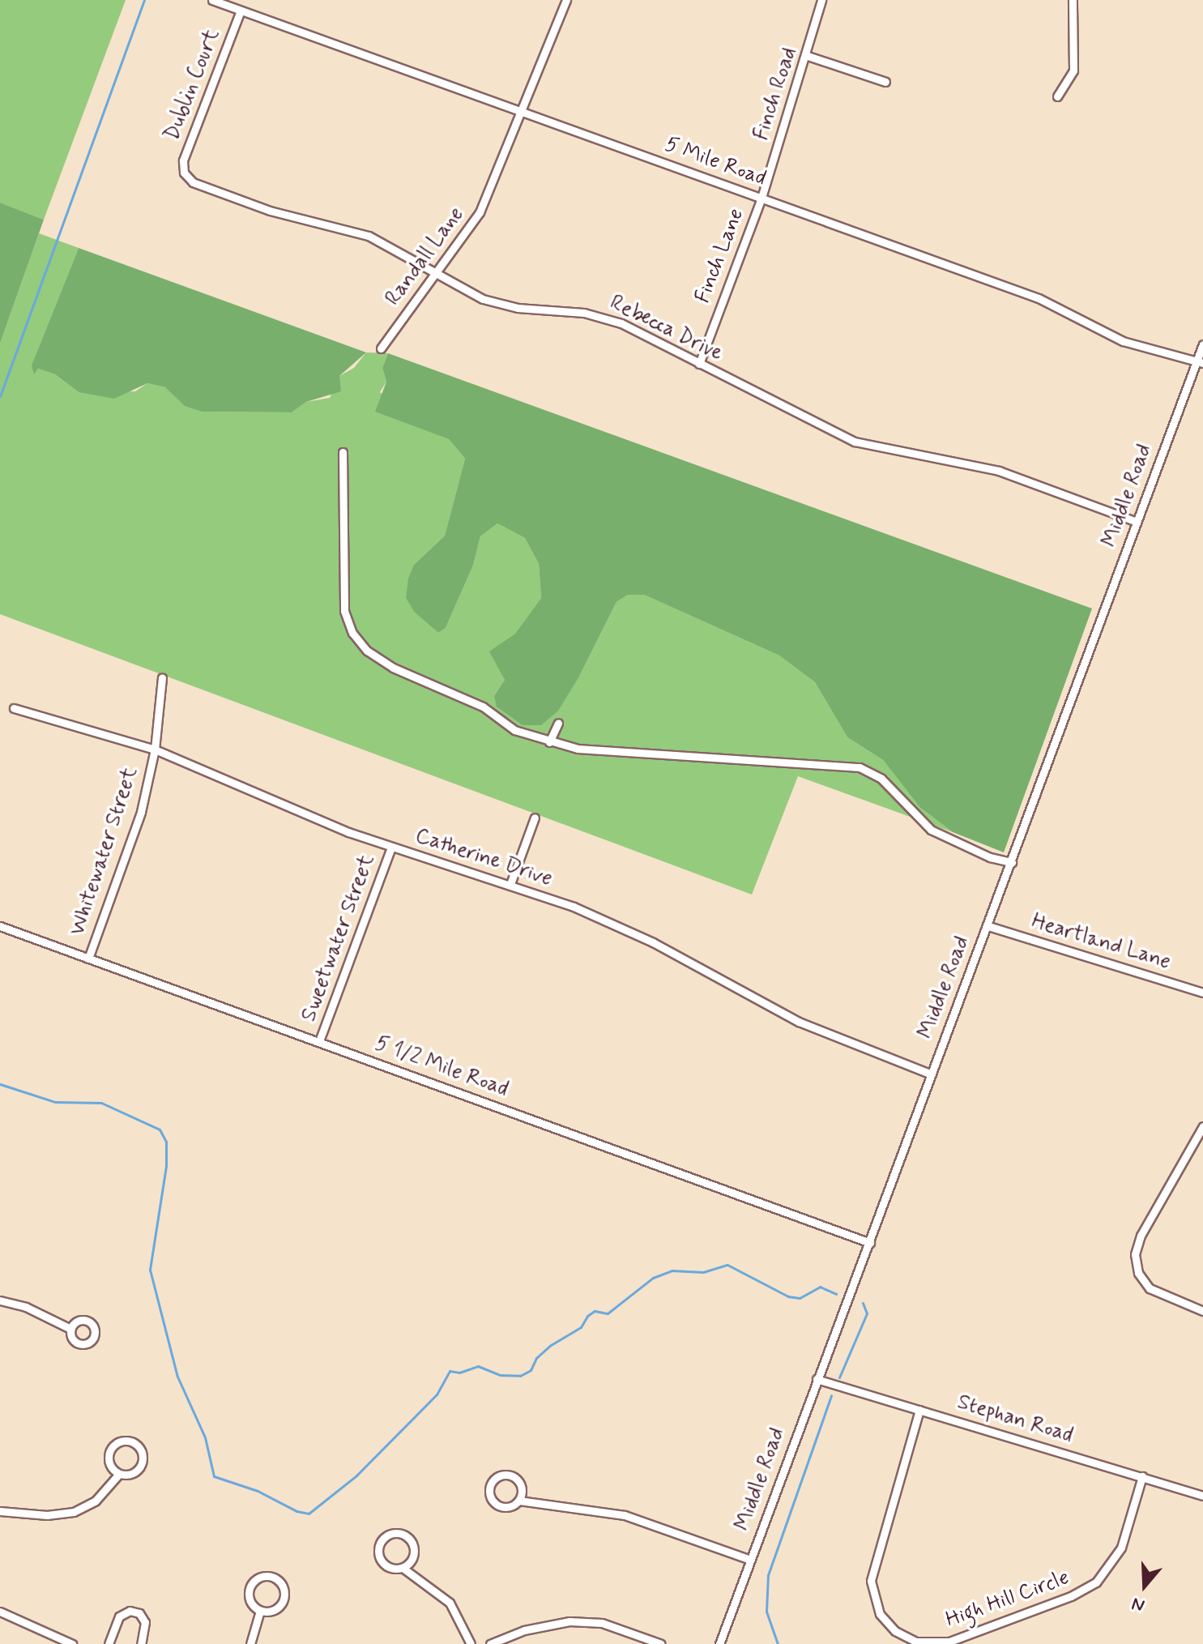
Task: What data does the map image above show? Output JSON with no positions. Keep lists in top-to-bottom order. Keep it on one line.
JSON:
{"streets":{"street":["Dublin Court","Finch Road","5 Mile Road","Finch Lane","Randall Lane","Rebecca Drive","Middle Road","Whitewater Street","Catherine Drive","Sweetwater Street","Heartland Lane","5 1/2 Mile Road","Stephan Road","High Hill Circle"]},"crossings":[["Dublin Court","5 Mile Road"],["Dublin Court","Rebecca Drive"],["Finch Road","5 Mile Road"],["Finch Road","Finch Lane"],["5 Mile Road","Finch Lane"],["5 Mile Road","Randall Lane"],["5 Mile Road","Middle Road"],["Finch Lane","Rebecca Drive"],["Randall Lane","Rebecca Drive"],["Rebecca Drive","Middle Road"],["Middle Road","Catherine Drive"],["Middle Road","Heartland Lane"],["Middle Road","5 1/2 Mile Road"],["Middle Road","Stephan Road"],["Whitewater Street","Catherine Drive"],["Whitewater Street","5 1/2 Mile Road"],["Catherine Drive","Sweetwater Street"],["Sweetwater Street","5 1/2 Mile Road"],["Stephan Road","High Hill Circle"]],"north":"bottom"}
